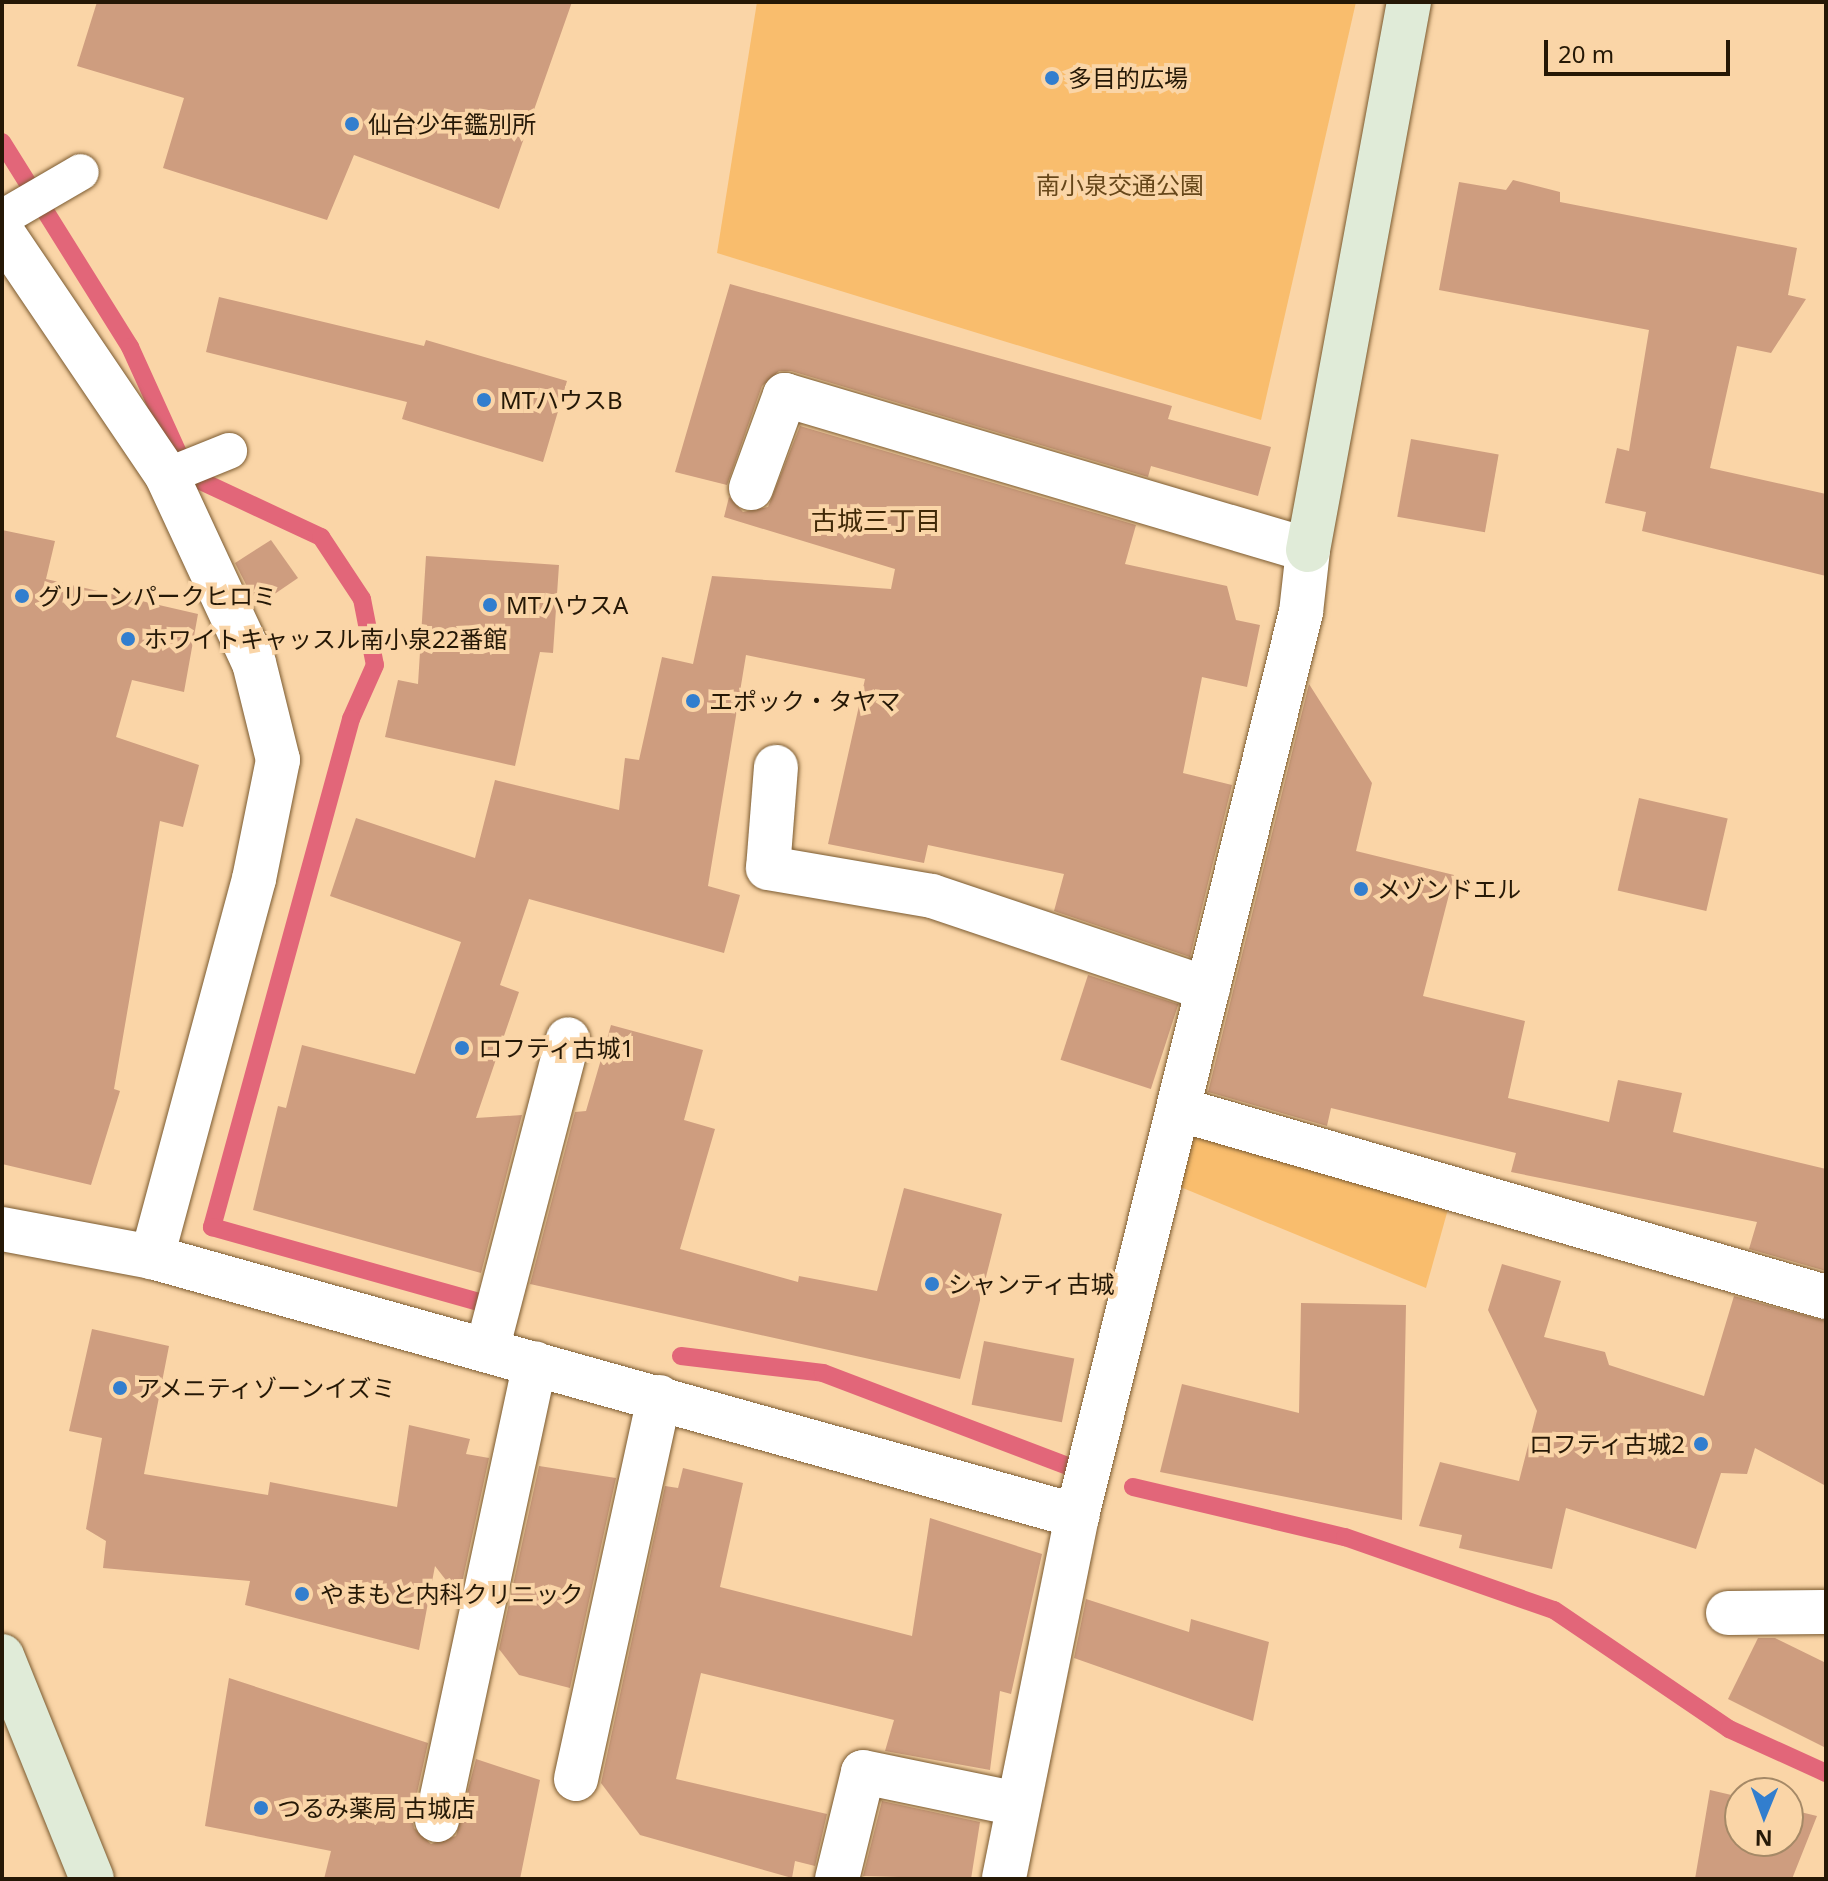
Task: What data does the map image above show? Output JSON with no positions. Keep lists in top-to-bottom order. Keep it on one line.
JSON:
{"districts":["古城三丁目"],"parks":["南小泉交通公園"],"places":["多目的広場","仙台少年鑑別所","MTハウスB","グリーンパークヒロミ","MTハウスA","ホワイトキャッスル南小泉22番館","エポック・タヤマ","メゾンドエル","ロフティ古城1","シャンティ古城","アメニティゾーンイズミ","ロフティ古城2","やまもと内科クリニック","つるみ薬局 古城店"],"scale_bar":"20 m","north":"bottom"}
